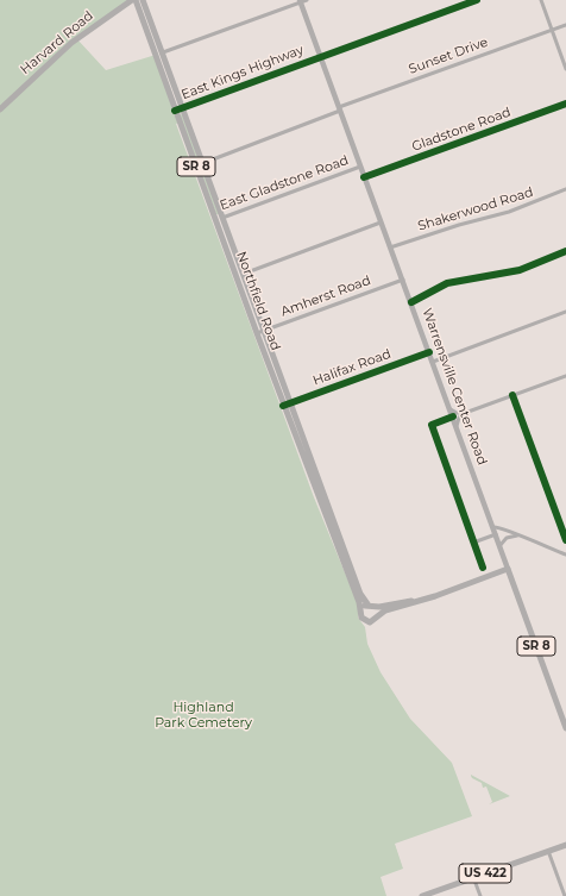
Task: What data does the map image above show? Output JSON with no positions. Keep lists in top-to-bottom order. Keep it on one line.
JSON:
{"streets":{"main road":["Harvard Road","SR 8","Northfield Road","Warrensville Center Road","US 422"],"street":["Sunset Drive","East Kings Highway","Gladstone Road","East Gladstone Road","Shakerwood Road","Amherst Road","Halifax Road"]},"crossings":[["Harvard Road","Northfield Road"],["Sunset Drive","Northfield Road"],["Sunset Drive","Warrensville Center Road"],["East Kings Highway","Northfield Road"],["East Kings Highway","Warrensville Center Road"],["Gladstone Road","Warrensville Center Road"],["East Gladstone Road","Northfield Road"],["East Gladstone Road","Warrensville Center Road"],["Shakerwood Road","Warrensville Center Road"],["Amherst Road","Northfield Road"],["Amherst Road","Warrensville Center Road"],["Northfield Road","Halifax Road"],["Halifax Road","Warrensville Center Road"]],"parks":["Highland Park Cemetery"]}
